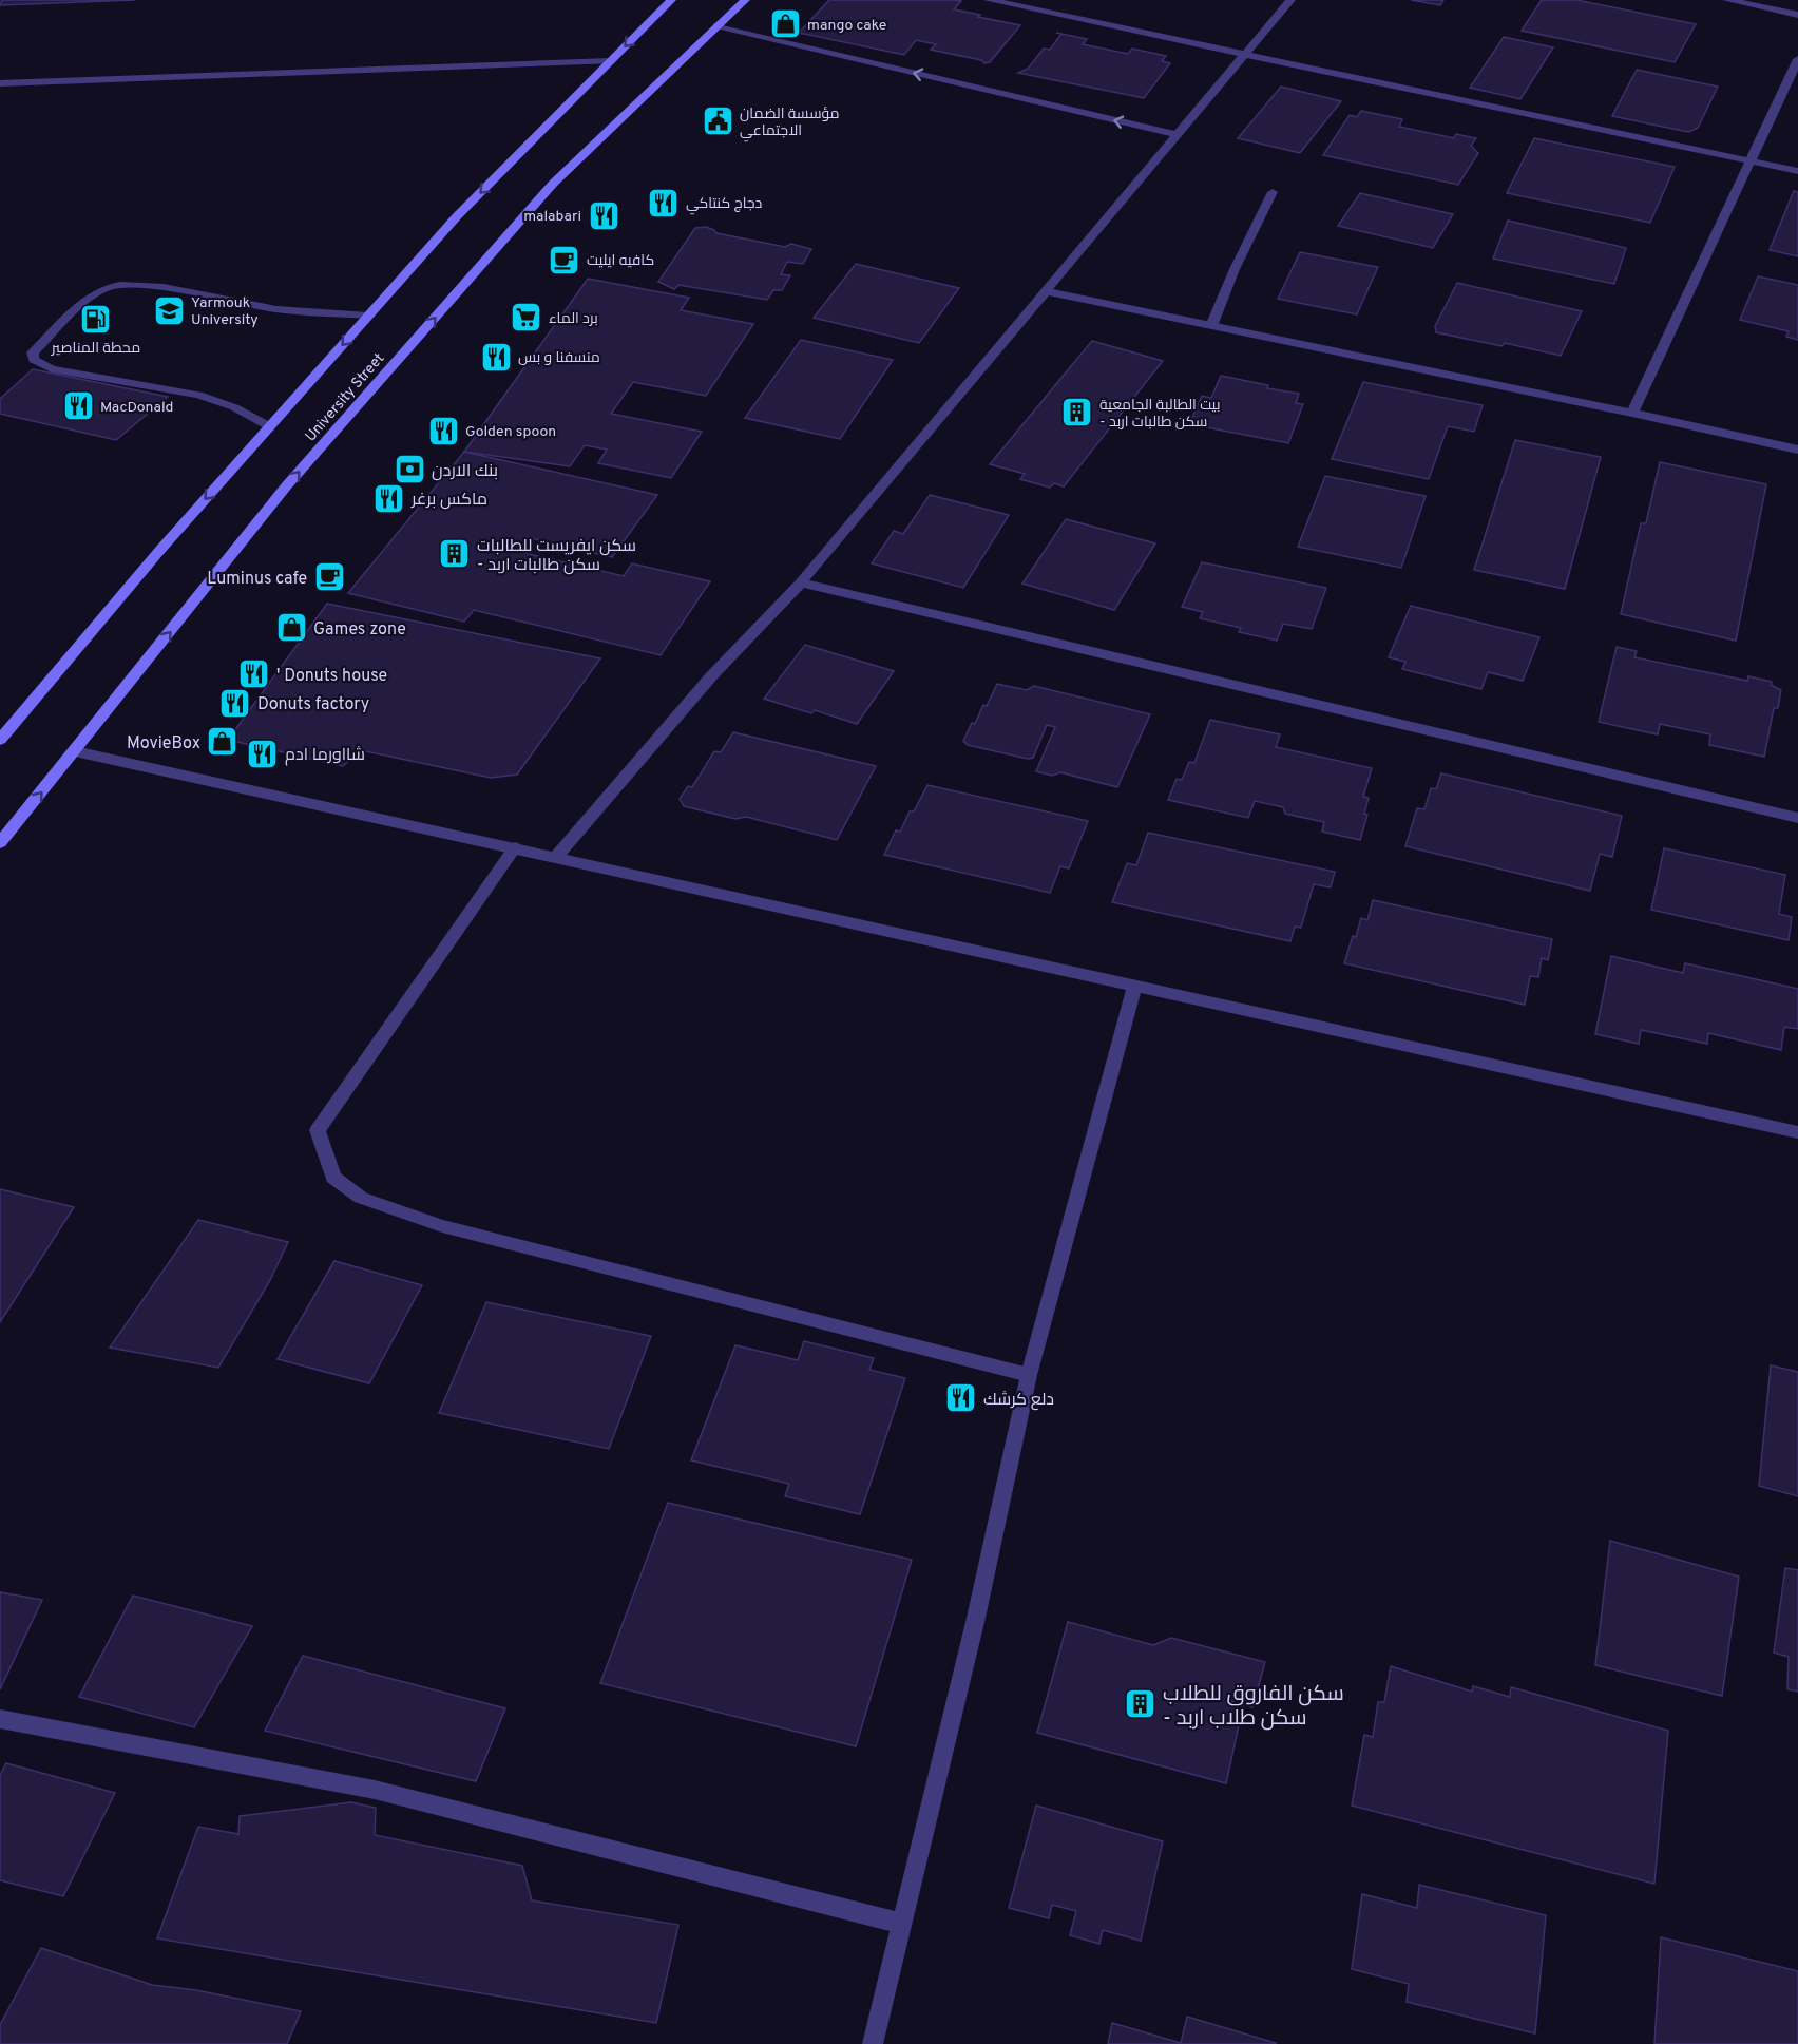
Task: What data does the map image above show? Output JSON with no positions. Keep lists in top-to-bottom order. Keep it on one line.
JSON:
{"streets":{"main road":["University Street"]},"places":{"shop":["mango cake","Games zone","MovieBox"],"public building":["مؤسسة الضمان الاجتماعي"],"restaurant":["دجاج كنتاكي","malabari","منسفنا و بس","MacDonald","Golden spoon","ماكس برغر","' Donuts house","Donuts factory","شااورما ادم","دلع كرشك"],"cafe":["كافيه ايليت","Luminus cafe"],"school or university":["Yarmouk University"],"supermarket":["برد الماء"],"fuel station":["محطة المناصير"],"building":["بيت الطالبة الجامعية - سكن طالبات اربد","سكن ايفريست للطالبات - سكن طالبات اربد","سكن الفاروق للطلاب - سكن طلاب اربد"],"bank":["بنك الاردن"]}}
